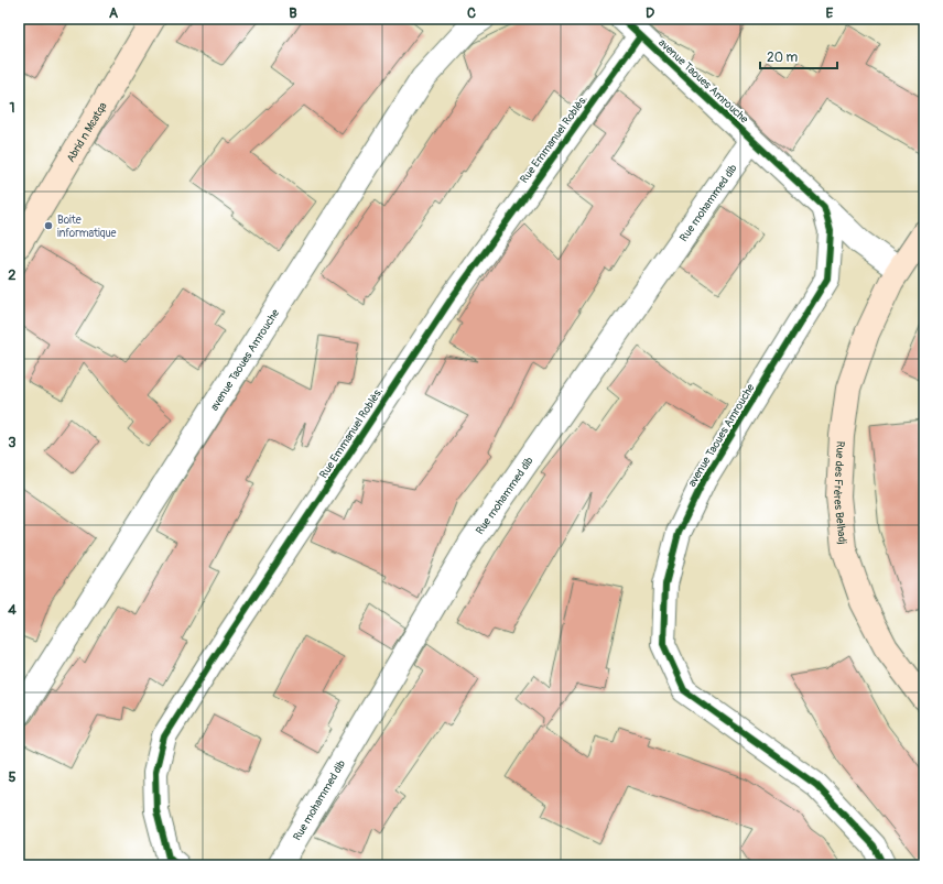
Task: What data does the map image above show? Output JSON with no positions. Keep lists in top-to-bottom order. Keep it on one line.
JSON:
{"streets":{"main road":["Abrid n Mɛatqa","Rue des Frères Belhadj"],"street":["avenue Taoues Amrouche","Rue Emmanuel Roblès.","Rue mohammed dib"]},"crossings":[["avenue Taoues Amrouche","Rue Emmanuel Roblès."],["avenue Taoues Amrouche","Rue mohammed dib"]],"places":["Boite informatique"],"scale_bar":"20 m","grid":{"columns":["A","B","C","D","E"],"rows":["1","2","3","4","5"]}}
